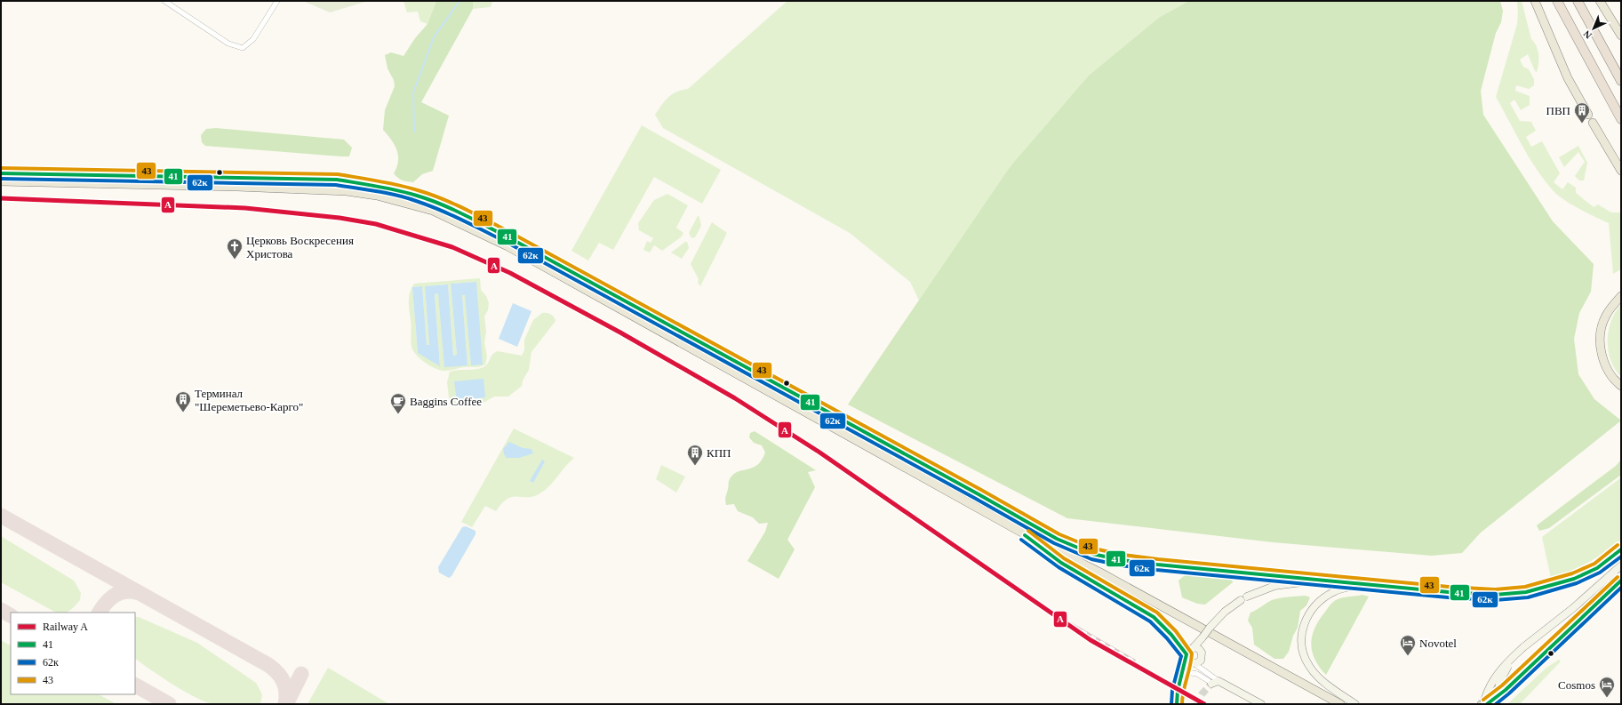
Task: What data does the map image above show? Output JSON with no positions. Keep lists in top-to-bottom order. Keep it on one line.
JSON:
{"places":{"building":["ПВП","Терминал \"Шереметьево-Карго\"","КПП"],"church":["Церковь Воскресения Христова"],"cafe":["Baggins Coffee"],"hotel":["Novotel","Cosmos"]},"lines":["transit line 43","transit line 41","transit line 62к","rail line A"],"legend":["Railway A","41","62к","43"],"north":"bottom left"}
